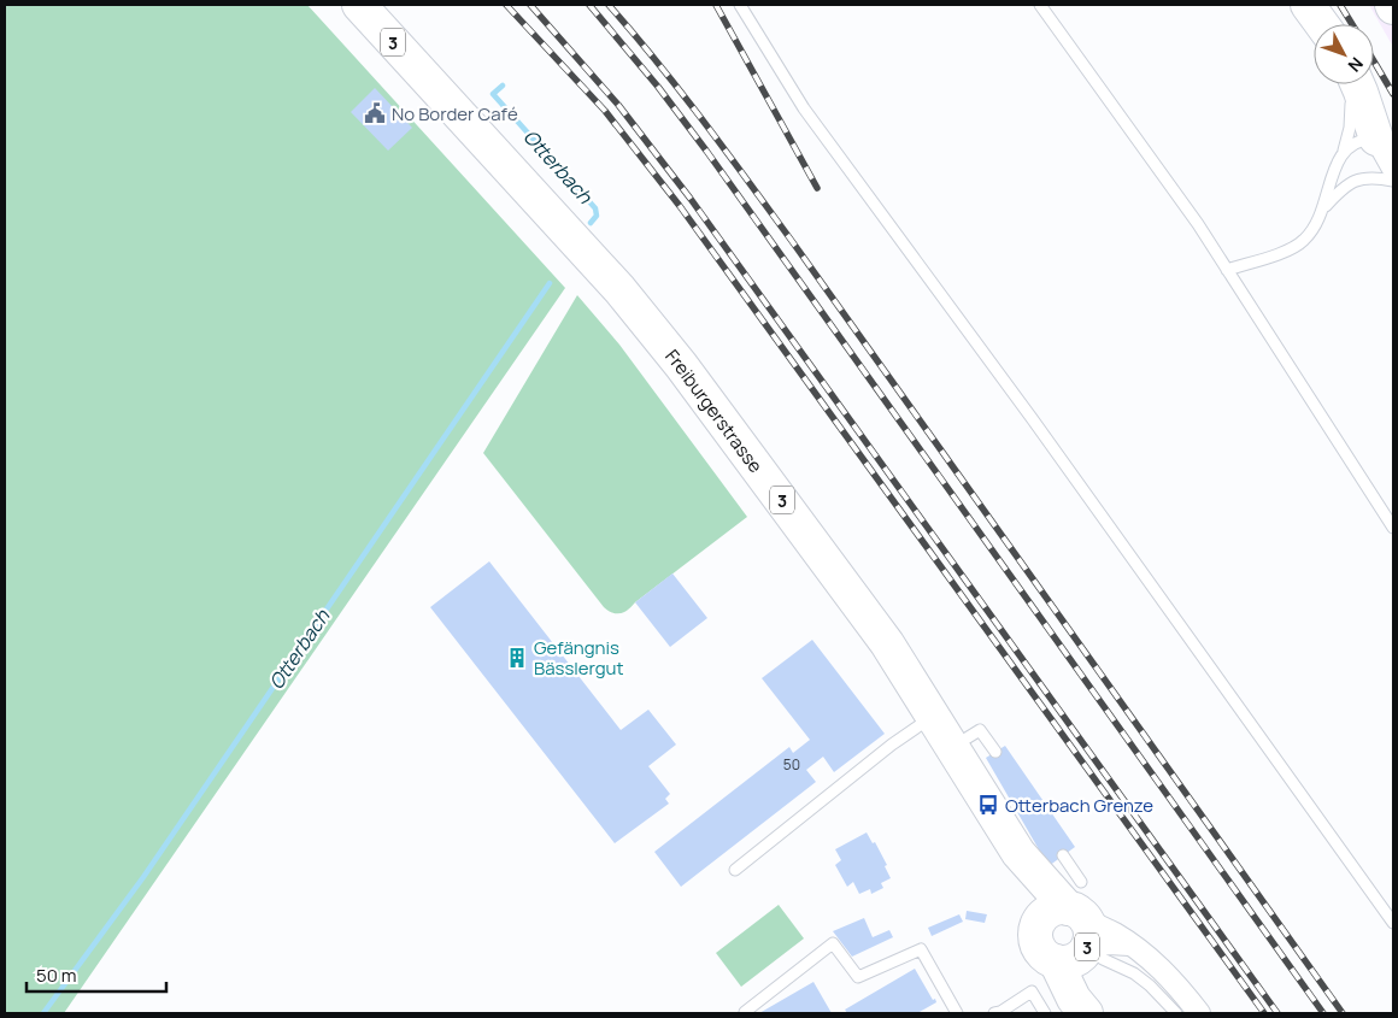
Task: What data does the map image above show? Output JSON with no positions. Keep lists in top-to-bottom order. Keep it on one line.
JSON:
{"streets":{"main road":["3","Freiburgerstrasse"]},"water":["Otterbach"],"places":{"public building":["No Border Café"],"building":["Gefängnis Bässlergut"],"bus stop":["Otterbach Grenze"]},"house_numbers":["50"],"scale_bar":"50 m","north":"bottom right"}
